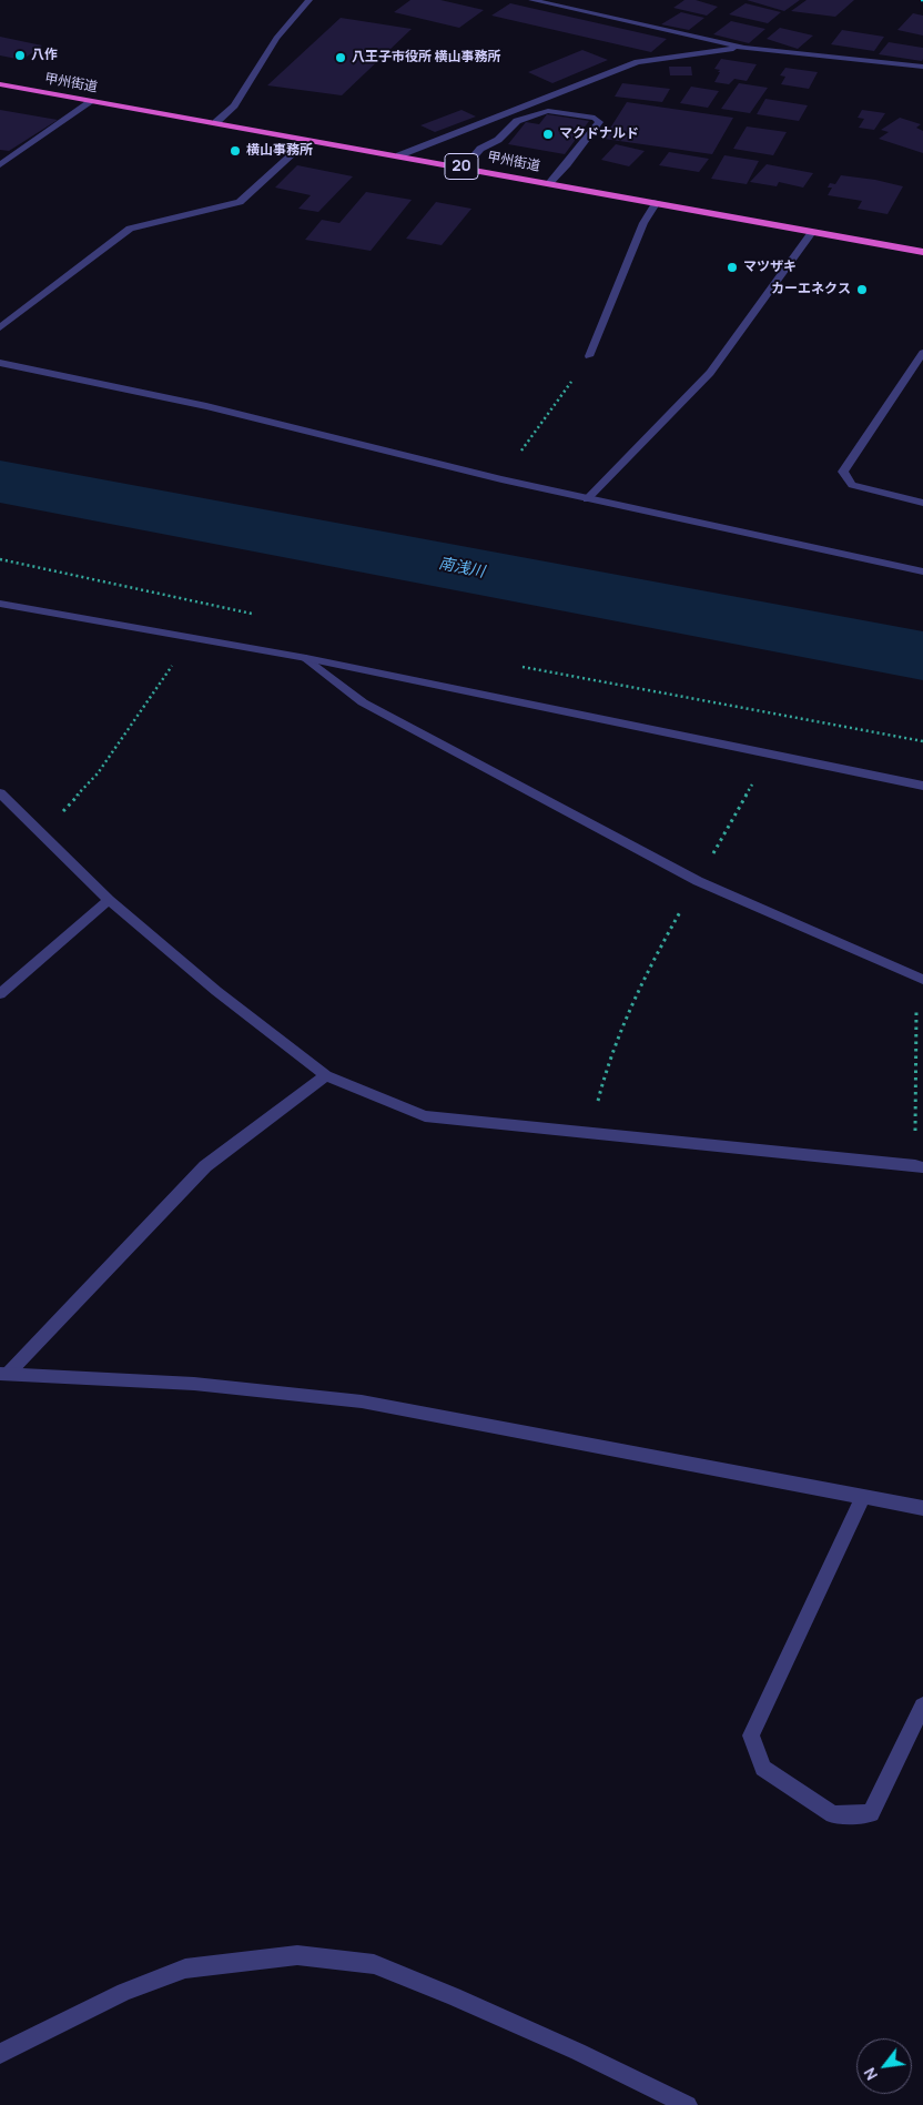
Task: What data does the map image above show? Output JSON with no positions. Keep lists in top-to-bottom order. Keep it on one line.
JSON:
{"streets":{"highway":["甲州街道","20"]},"water":["南浅川"],"places":["八作","八王子市役所 横山事務所","マクドナルド","横山事務所","マツザキ","カーエネクス"],"north":"bottom left"}
